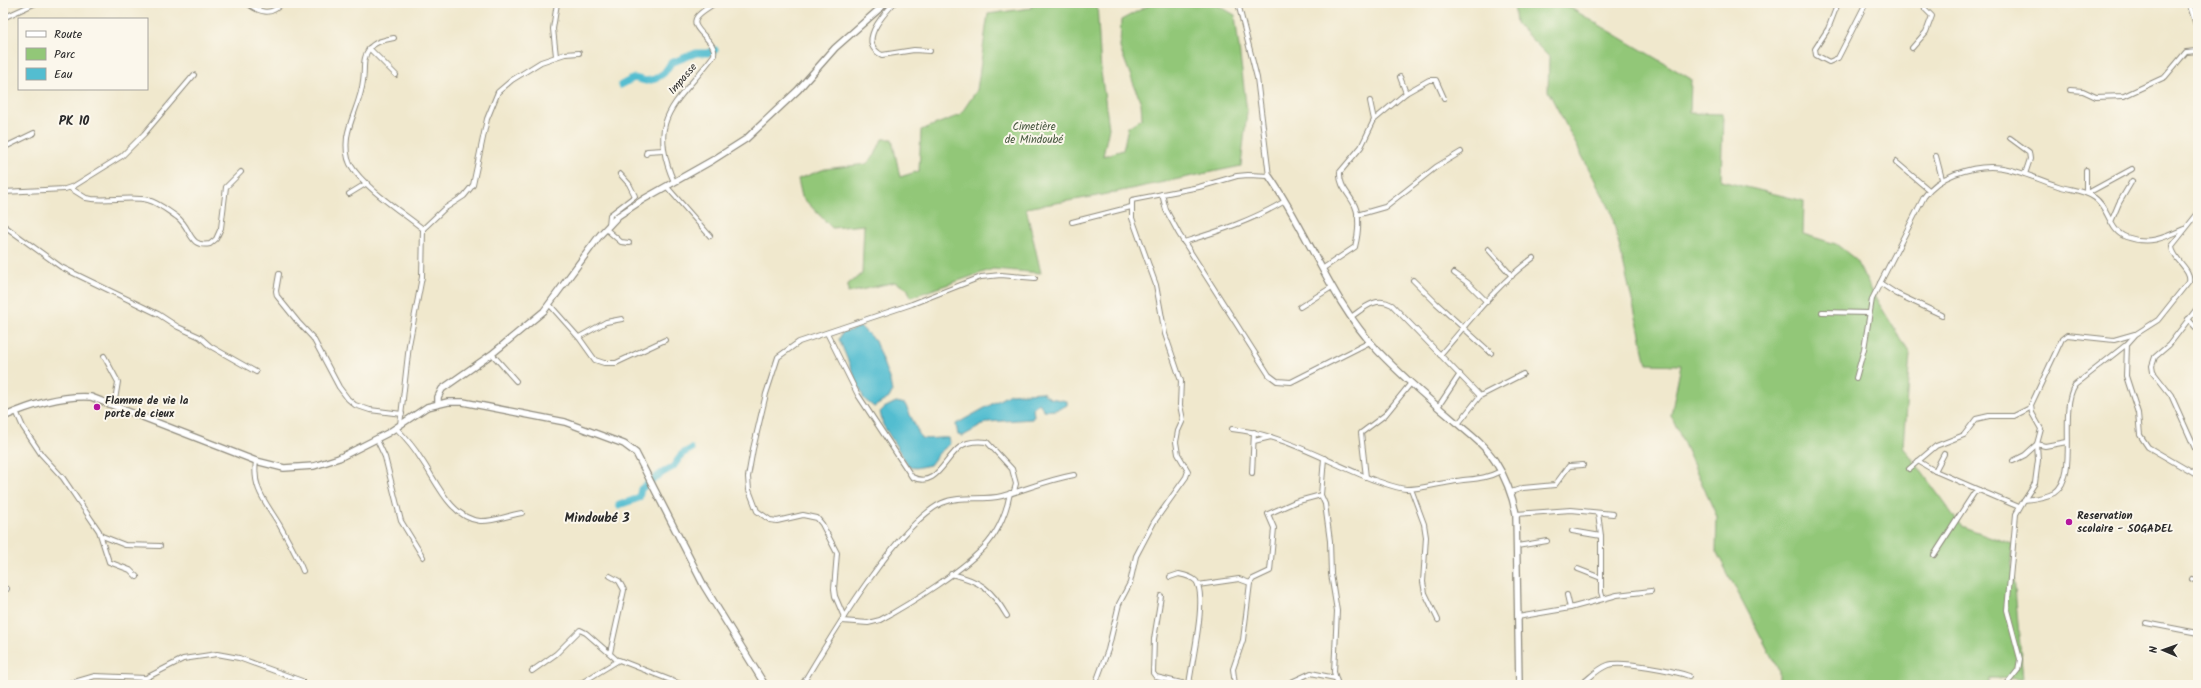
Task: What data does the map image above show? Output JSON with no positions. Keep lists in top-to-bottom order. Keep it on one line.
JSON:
{"streets":{"street":["Impasse"]},"districts":["PK 10","Mindoubé 3"],"parks":["Cimetière de Mindoubé"],"places":["Flamme de vie la porte de cieux","Reservation scolaire - SOGADEL"],"legend":["Route","Parc","Eau"],"north":"left"}
